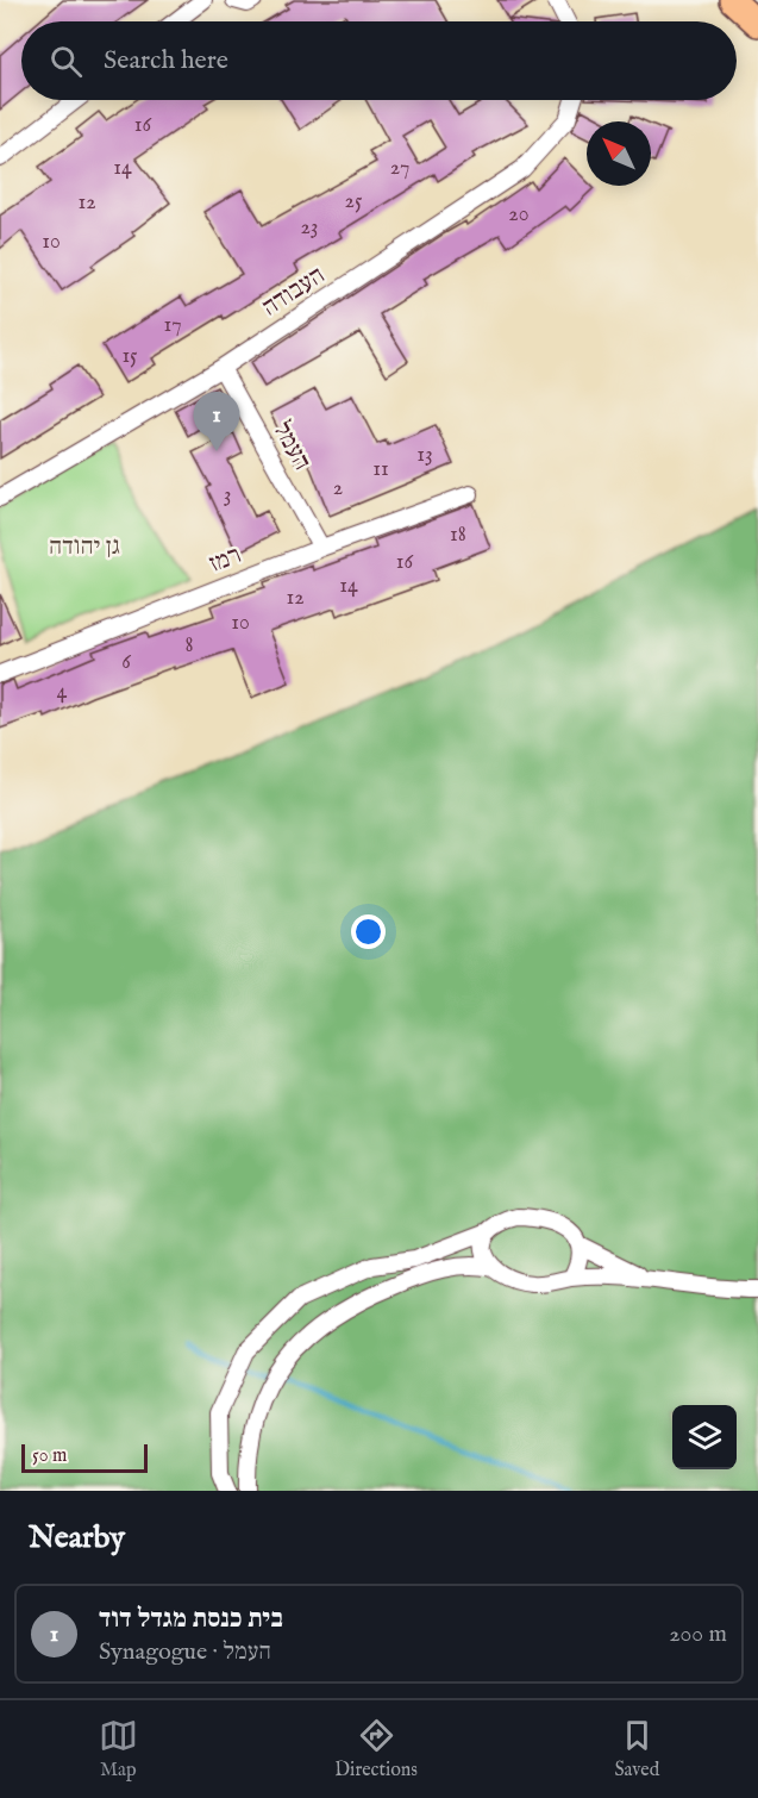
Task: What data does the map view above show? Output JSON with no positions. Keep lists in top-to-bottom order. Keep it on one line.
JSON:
{"streets":{"street":["העבודה","העמל","רמז"]},"crossings":[["העבודה","העמל"],["העמל","רמז"]],"parks":["גן יהודה"],"house_numbers":["16","14","27","25","12","20","23","10","17","15","13","11","2","3","18","16","14","12","10","8","6","4"],"scale_bar":"50 m","north":"top left","page":{"search":"Search here","pins":"1","scale":"50 m","heading":"Nearby","list":[{"mark":"1","name":"בית כנסת מגדל דוד","note":"Synagogue · העמל","value":"200 m"}],"nav":["Map","Directions","Saved"]}}
